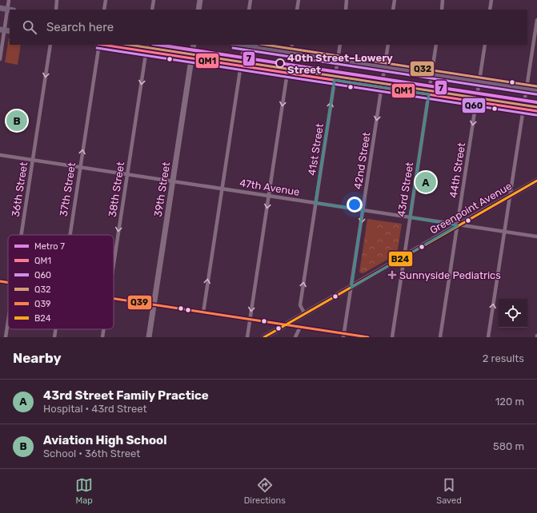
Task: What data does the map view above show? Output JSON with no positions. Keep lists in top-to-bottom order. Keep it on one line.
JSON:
{"streets":{"main road":["Greenpoint Avenue"],"street":["41st Street","42nd Street","44th Street","47th Avenue","36th Street","37th Street","38th Street","39th Street","43rd Street"]},"crossings":[["41st Street","47th Avenue"],["41st Street","Greenpoint Avenue"],["42nd Street","47th Avenue"],["42nd Street","Greenpoint Avenue"],["44th Street","47th Avenue"],["44th Street","Greenpoint Avenue"],["47th Avenue","36th Street"],["47th Avenue","37th Street"],["47th Avenue","38th Street"],["47th Avenue","39th Street"],["47th Avenue","43rd Street"],["47th Avenue","Greenpoint Avenue"],["43rd Street","Greenpoint Avenue"]],"one_way":["41st Street","42nd Street","44th Street","36th Street","37th Street","38th Street"],"places":{"other":["40th Street–Lowery Street"],"health":["Sunnyside Pediatrics"]},"lines":["metro line 7","transit line QM1","transit line Q32","transit line Q60","transit line B24","transit line Q39"],"legend":["Metro 7","QM1","Q60","Q32","Q39","B24"],"page":{"search":"Search here","pins":["B","A"],"heading":["Nearby","2 results"],"list":[{"mark":"A","name":"43rd Street Family Practice","note":"Hospital · 43rd Street","value":"120 m"},{"mark":"B","name":"Aviation High School","note":"School · 36th Street","value":"580 m"}],"nav":["Map","Directions","Saved"]}}
